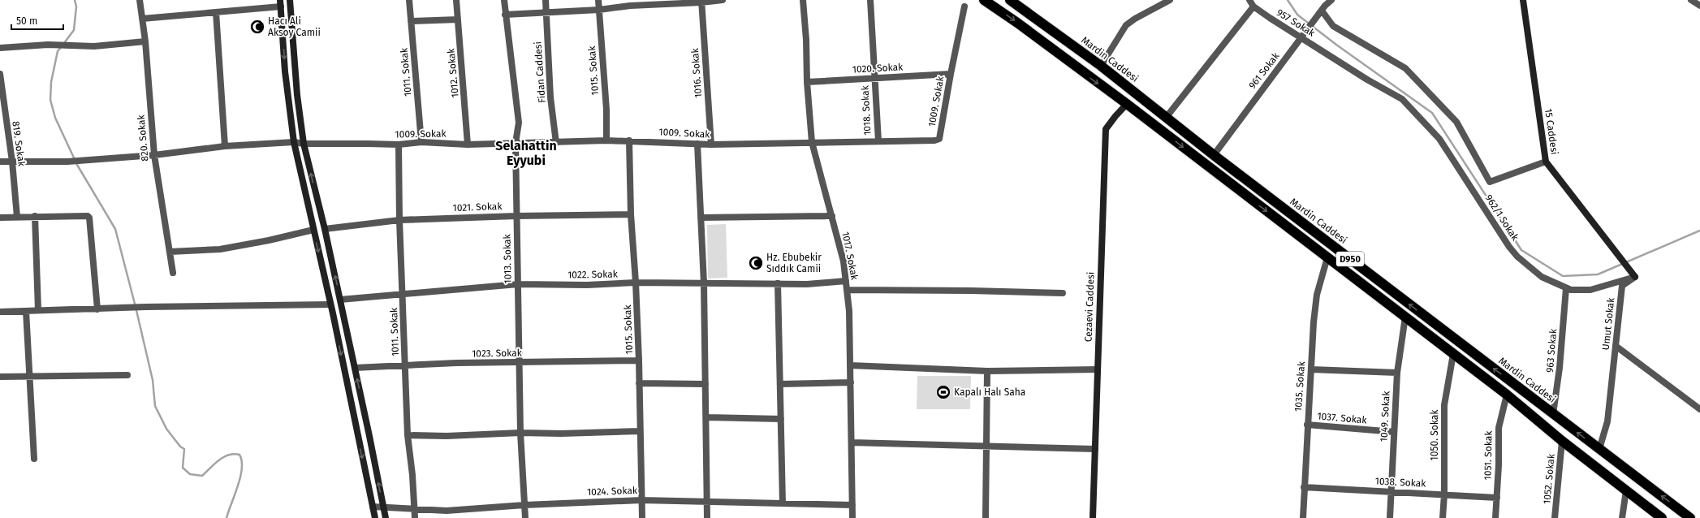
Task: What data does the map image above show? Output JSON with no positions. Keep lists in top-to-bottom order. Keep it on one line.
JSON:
{"streets":{"highway":["Mardin Caddesi","D950"],"street":["957 Sokak","1020. Sokak","1015. Sokak","961 Sokak","1011. Sokak","Fidan Caddesi","1012. Sokak","1016. Sokak","1009. Sokak","1018. Sokak","15 Caddesi","820. Sokak","819. Sokak","1021. Sokak","962/1 Sokak","1017. Sokak","1013. Sokak","1022. Sokak","Cezaevi Caddesi","Umut Sokak","963 Sokak","1023. Sokak","1035. Sokak","1049. Sokak","1037. Sokak","1050. Sokak","1051. Sokak","1052. Sokak","1038. Sokak","1024. Sokak"]},"crossings":[["957 Sokak","961 Sokak"],["957 Sokak","962/1 Sokak"],["Mardin Caddesi","961 Sokak"],["Mardin Caddesi","Umut Sokak"],["Mardin Caddesi","963 Sokak"],["1020. Sokak","1009. Sokak"],["1020. Sokak","1018. Sokak"],["1020. Sokak","1017. Sokak"],["1015. Sokak","1009. Sokak"],["1015. Sokak","1021. Sokak"],["1015. Sokak","1022. Sokak"],["1015. Sokak","1023. Sokak"],["1015. Sokak","1024. Sokak"],["1011. Sokak","1009. Sokak"],["1011. Sokak","1021. Sokak"],["1011. Sokak","1022. Sokak"],["1011. Sokak","1023. Sokak"],["1011. Sokak","1024. Sokak"],["Fidan Caddesi","1009. Sokak"],["1012. Sokak","1009. Sokak"],["1016. Sokak","1009. Sokak"],["1009. Sokak","1018. Sokak"],["1009. Sokak","1017. Sokak"],["1009. Sokak","1013. Sokak"],["15 Caddesi","Umut Sokak"],["1021. Sokak","1013. Sokak"],["962/1 Sokak","Umut Sokak"],["962/1 Sokak","963 Sokak"],["1017. Sokak","1022. Sokak"],["1017. Sokak","1024. Sokak"],["1013. Sokak","1022. Sokak"],["1013. Sokak","1023. Sokak"],["1013. Sokak","1024. Sokak"],["D950","Cezaevi Caddesi"],["D950","1035. Sokak"],["D950","1049. Sokak"],["D950","1050. Sokak"],["D950","1051. Sokak"],["D950","1052. Sokak"],["Umut Sokak","963 Sokak"],["1035. Sokak","1037. Sokak"],["1035. Sokak","1038. Sokak"],["1049. Sokak","1037. Sokak"],["1049. Sokak","1038. Sokak"],["1050. Sokak","1038. Sokak"],["1051. Sokak","1038. Sokak"]],"districts":["Selahattin Eyyubi"],"places":{"mosque":["Hacı Ali Aksoy Camii","Hz. Ebubekir Sıddık Camii"],"sports":["Kapalı Halı Saha"]},"scale_bar":"50 m"}
